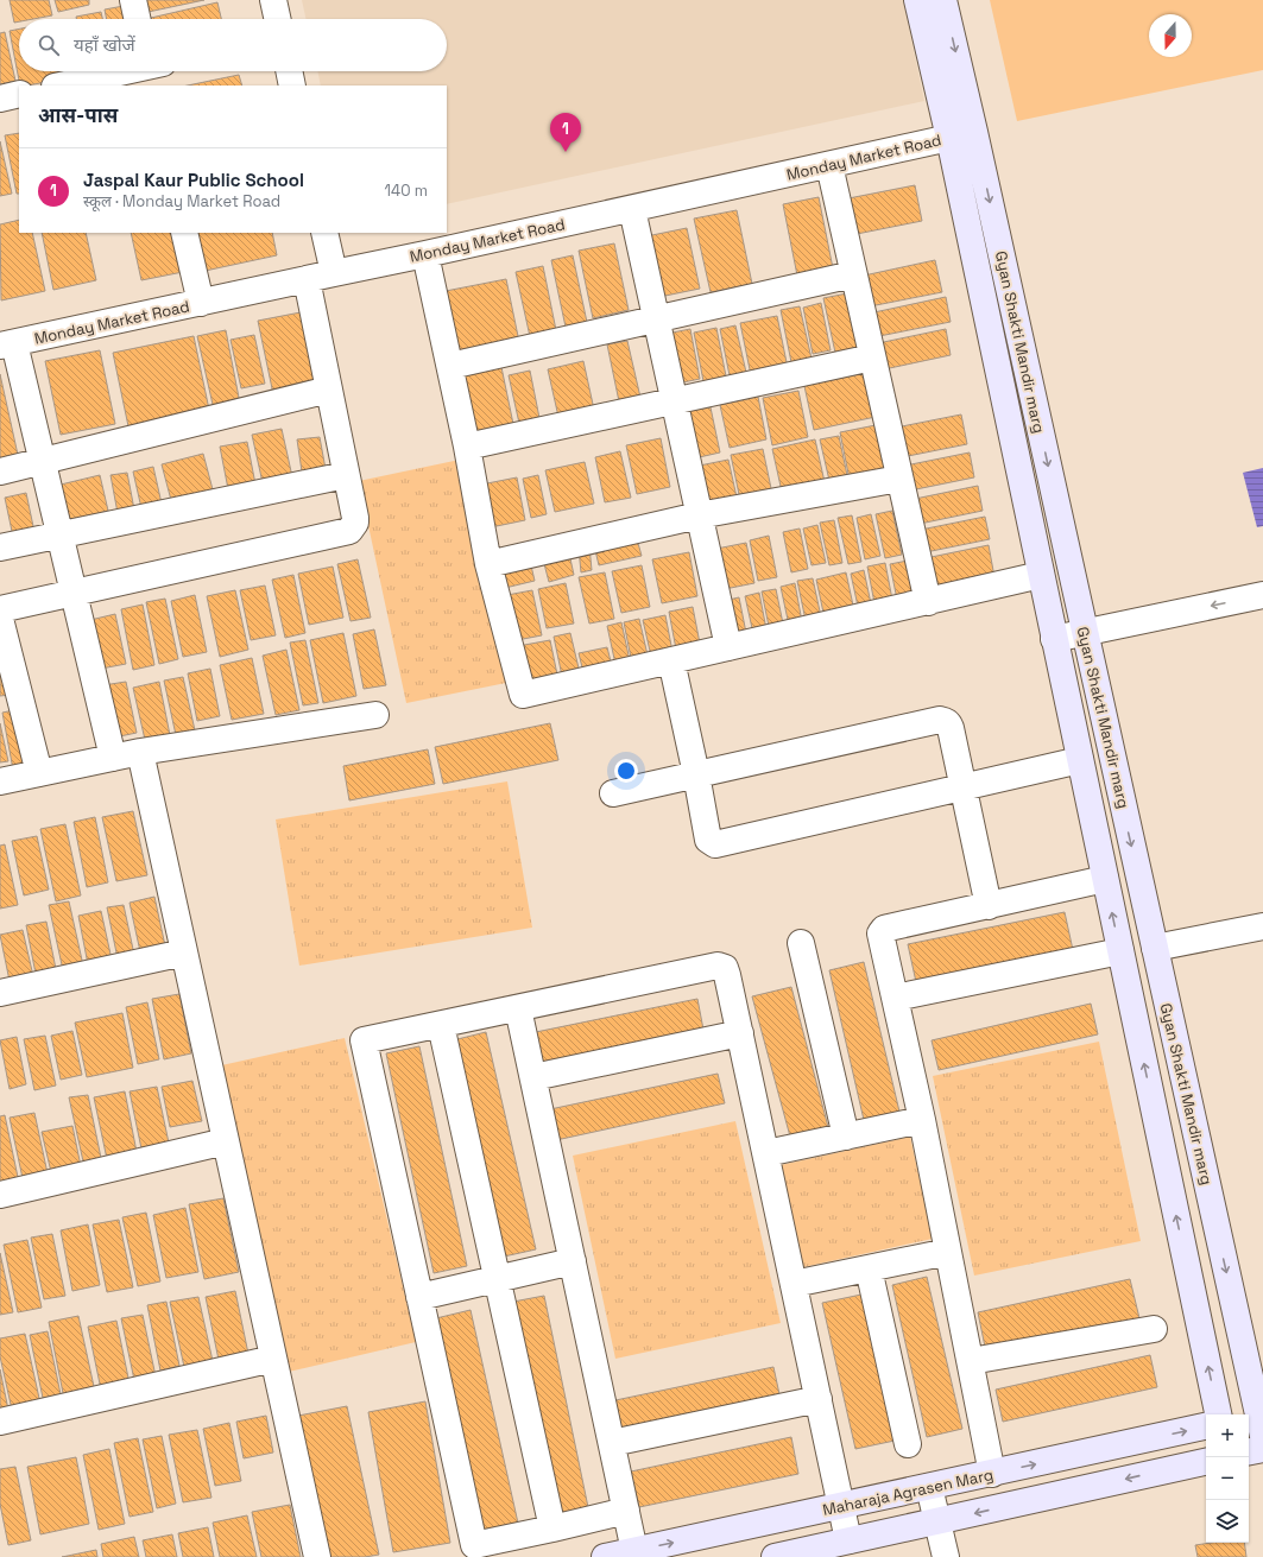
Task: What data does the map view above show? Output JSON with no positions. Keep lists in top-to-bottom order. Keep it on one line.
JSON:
{"streets":{"street":["Monday Market Road","Gyan Shakti Mandir marg","Maharaja Agrasen Marg"]},"crossings":[["Monday Market Road","Gyan Shakti Mandir marg"]],"north":"bottom","page":{"search":"यहाँ खोजें","heading":"आस-पास","pins":"1","list":[{"mark":"1","name":"Jaspal Kaur Public School","note":"स्कूल · Monday Market Road","value":"140 m"}],"map_buttons":["+","−"]}}
